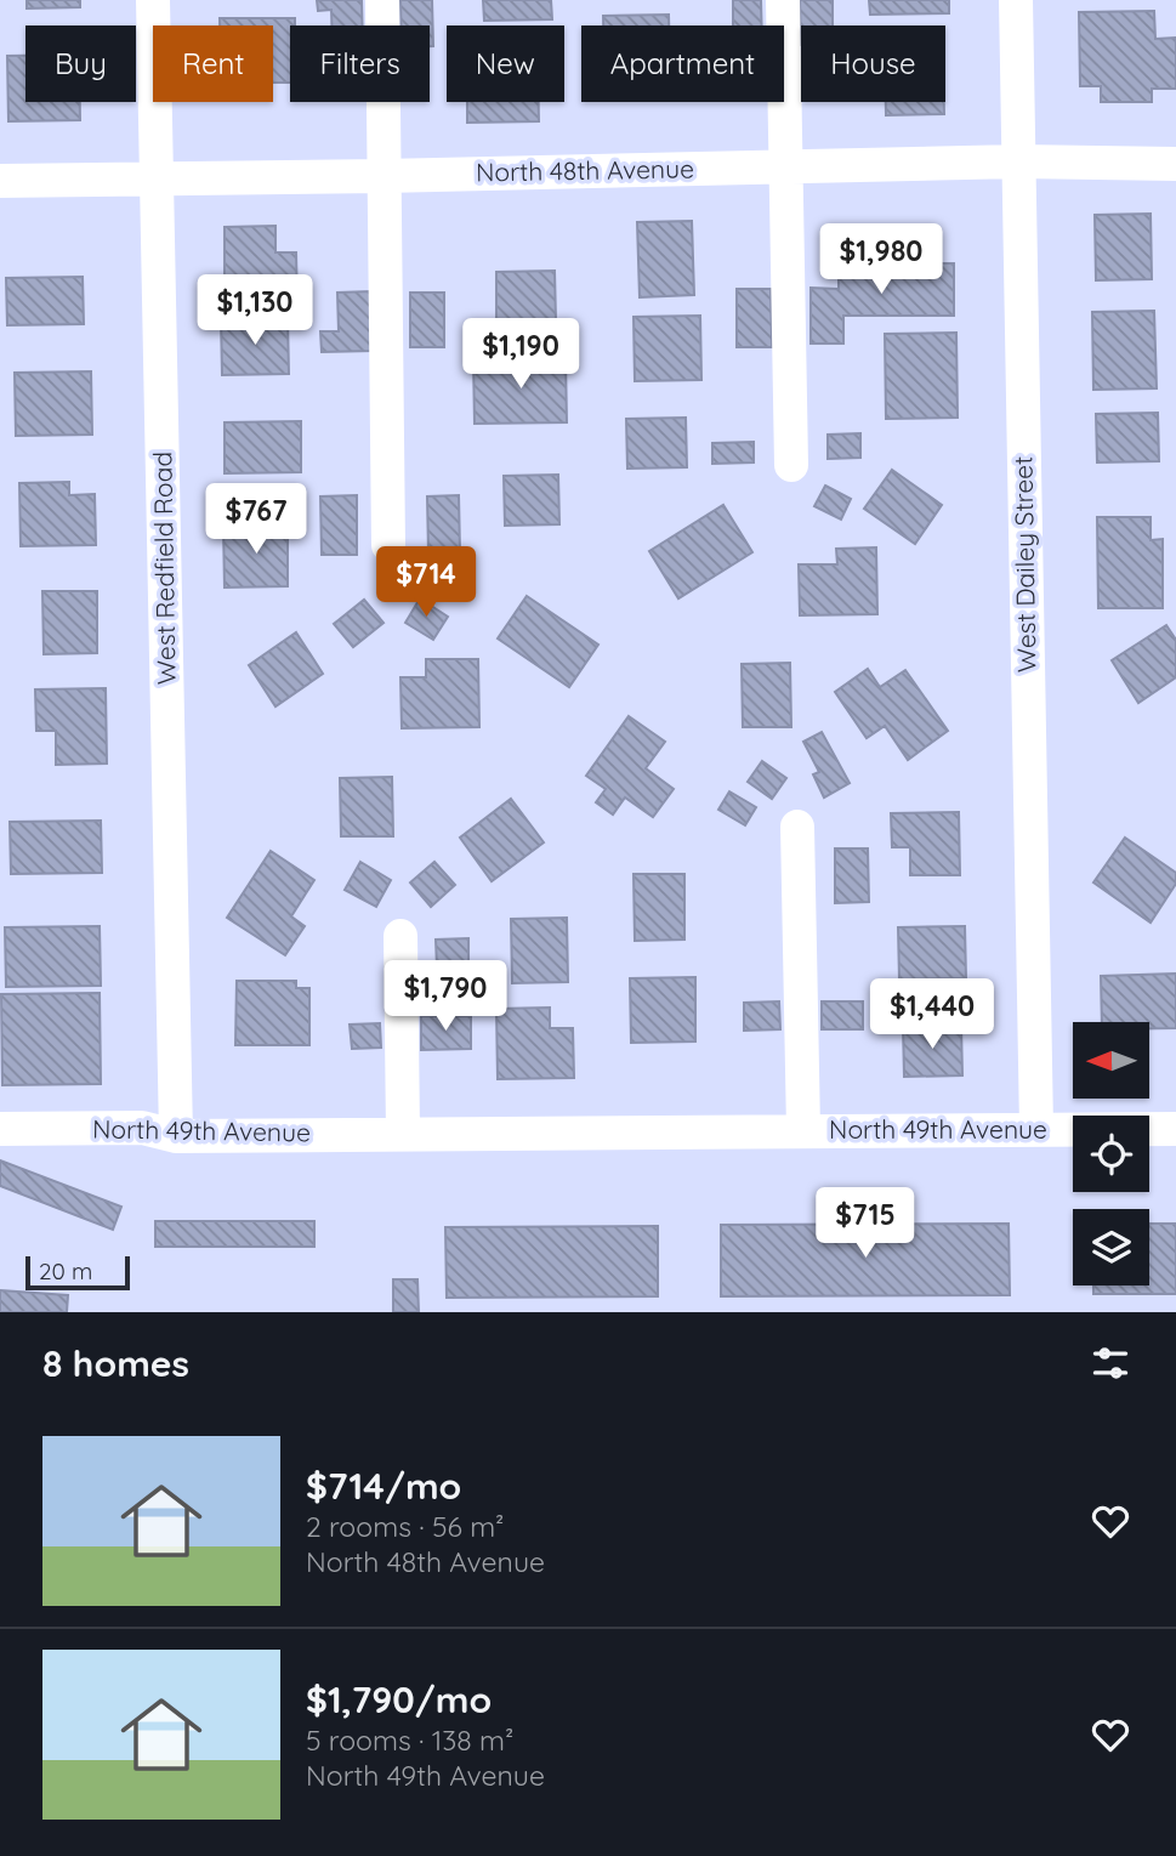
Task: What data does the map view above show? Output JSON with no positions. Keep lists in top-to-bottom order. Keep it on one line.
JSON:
{"streets":{"street":["North 48th Avenue","West Dailey Street","West Redfield Road","North 49th Avenue"]},"crossings":[["North 48th Avenue","West Dailey Street"],["North 48th Avenue","West Redfield Road"],["West Dailey Street","North 49th Avenue"],["West Redfield Road","North 49th Avenue"]],"scale_bar":"20 m","north":"left","page":{"chip":["Buy","Rent","Filters","New","Apartment","House"],"price":["$1,980","$1,130","$1,190","$767","$714","$1,790","$1,440","$715"],"scale":"20 m","heading":"8 homes","list":[{"name":"$714/mo","note":"2 rooms · 56 m² · North 48th Avenue"},{"name":"$1,790/mo","note":"5 rooms · 138 m² · North 49th Avenue"}]}}
